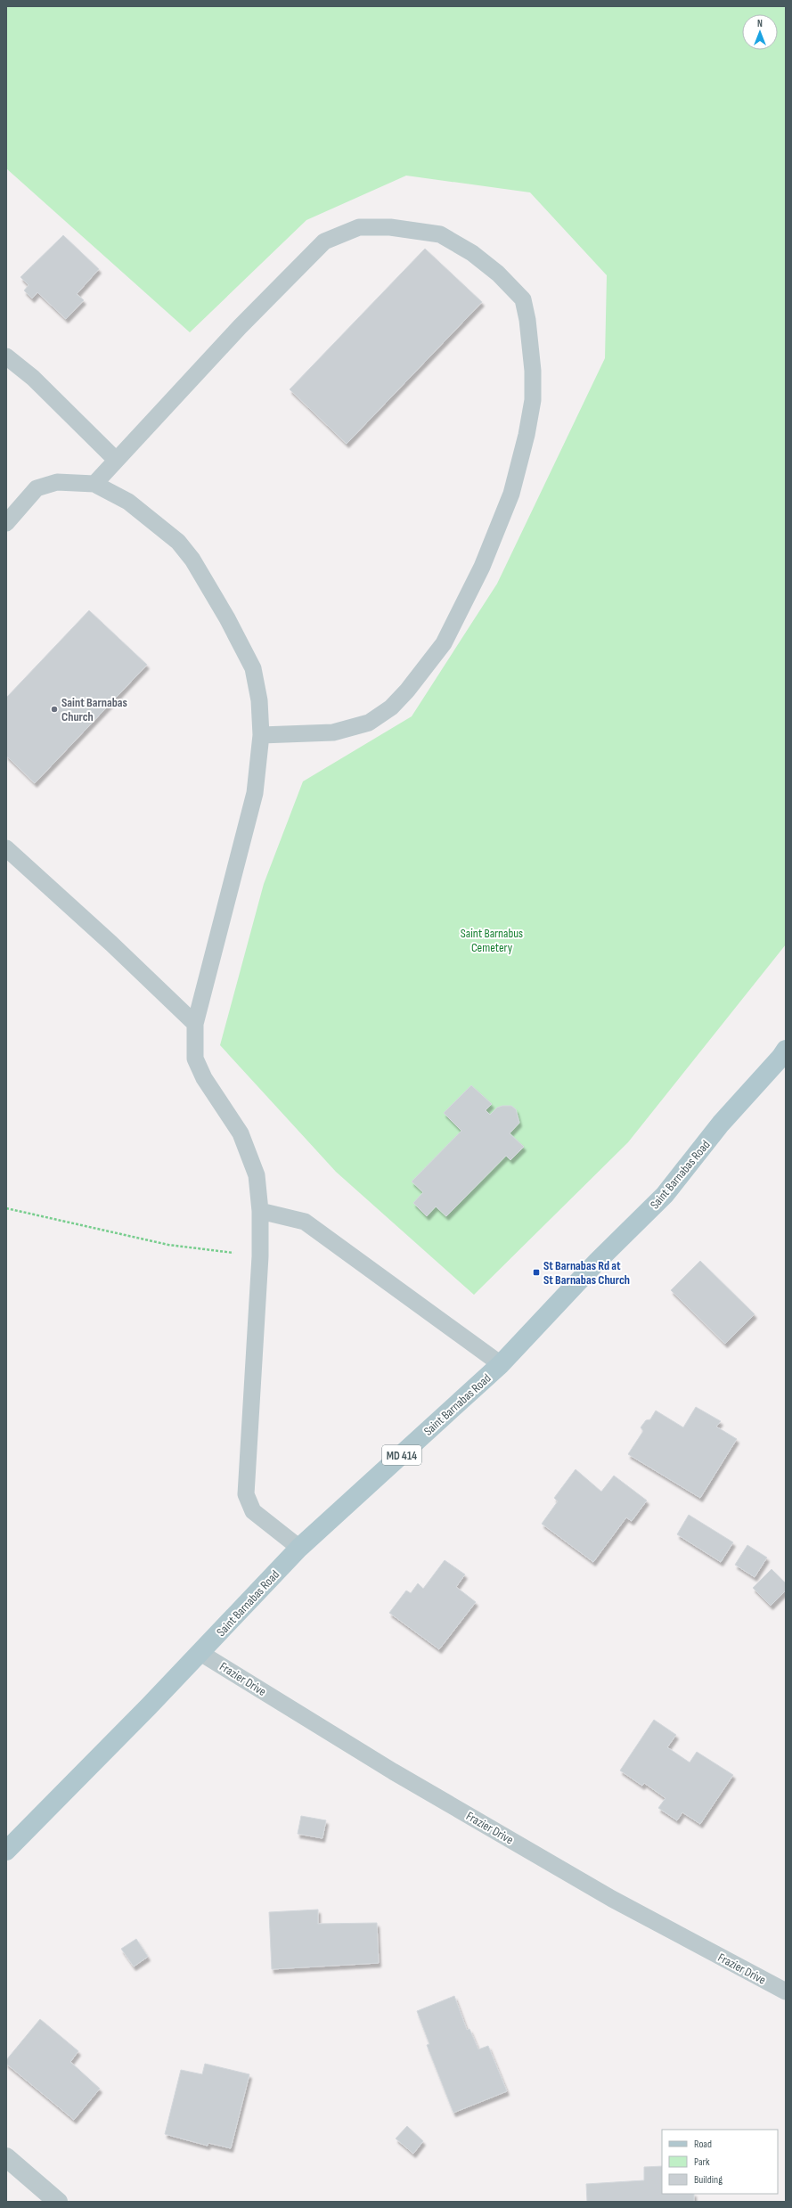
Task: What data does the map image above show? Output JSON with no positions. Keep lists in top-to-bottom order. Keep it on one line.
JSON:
{"streets":{"main road":["Saint Barnabas Road","MD 414"],"lane":["Frazier Drive"]},"crossings":[["Saint Barnabas Road","Frazier Drive"]],"parks":["Saint Barnabus Cemetery"],"places":{"other":["Saint Barnabas Church"],"transit":["St Barnabas Rd at St Barnabas Church"]},"legend":["Road","Park","Building"],"north":"top"}
